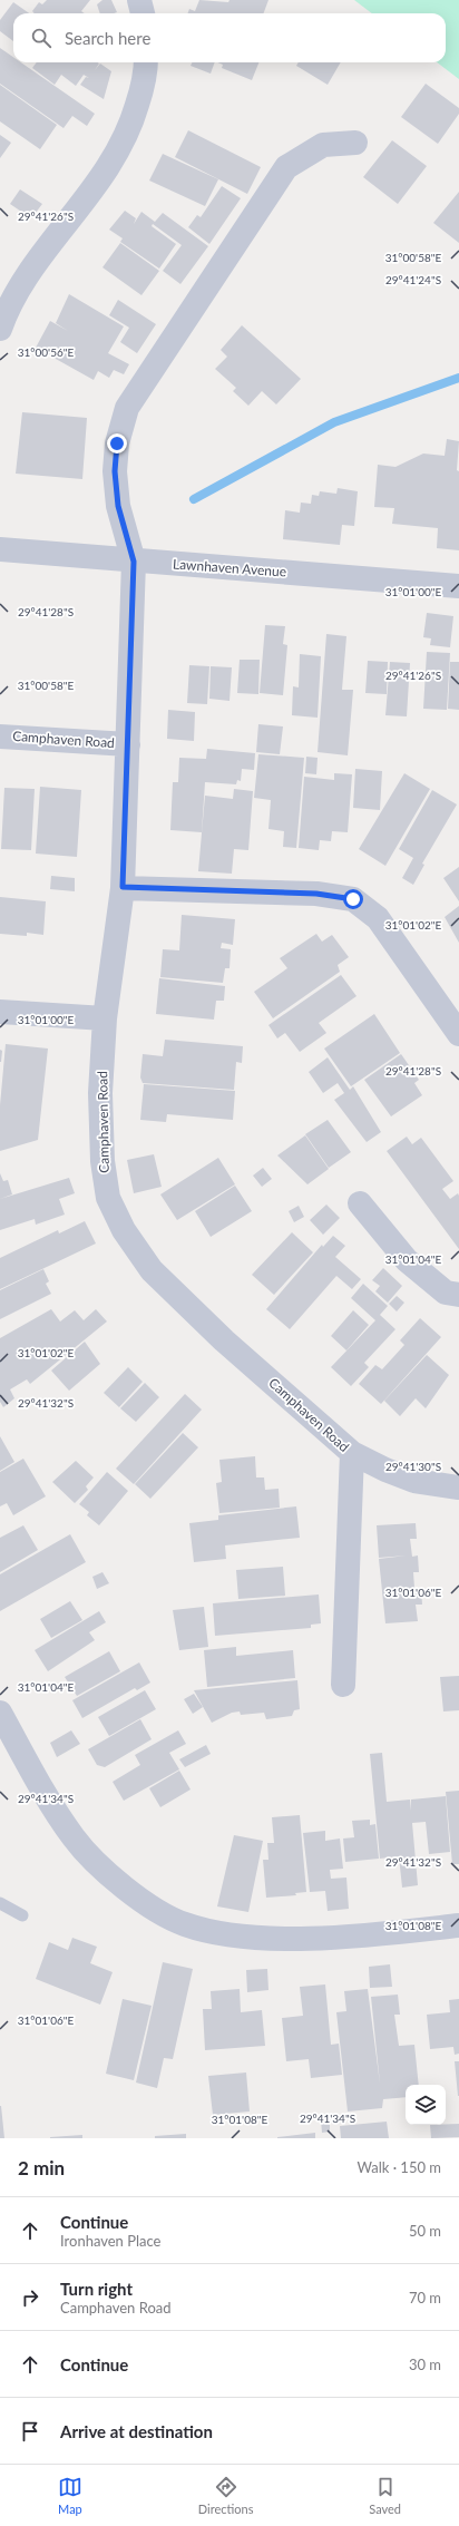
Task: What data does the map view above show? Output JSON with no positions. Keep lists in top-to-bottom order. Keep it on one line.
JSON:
{"streets":{"street":["Lawnhaven Avenue","Camphaven Road"]},"crossings":[["Lawnhaven Avenue","Camphaven Road"]],"page":{"search":"Search here","heading":["2 min","Walk · 150 m"],"list":[["Continue","Ironhaven Place","50 m"],["Turn right","Camphaven Road","70 m"],["Continue","30 m"],"Arrive at destination"],"nav":["Map","Directions","Saved"]},"coordinates":["29°41'26\"S","31°00'58\"E","29°41'24\"S","31°00'56\"E","31°01'00\"E","29°41'28\"S","31°01'02\"E","31°01'04\"E","29°41'32\"S","29°41'30\"S","31°01'06\"E","29°41'34\"S","31°01'08\"E"]}
